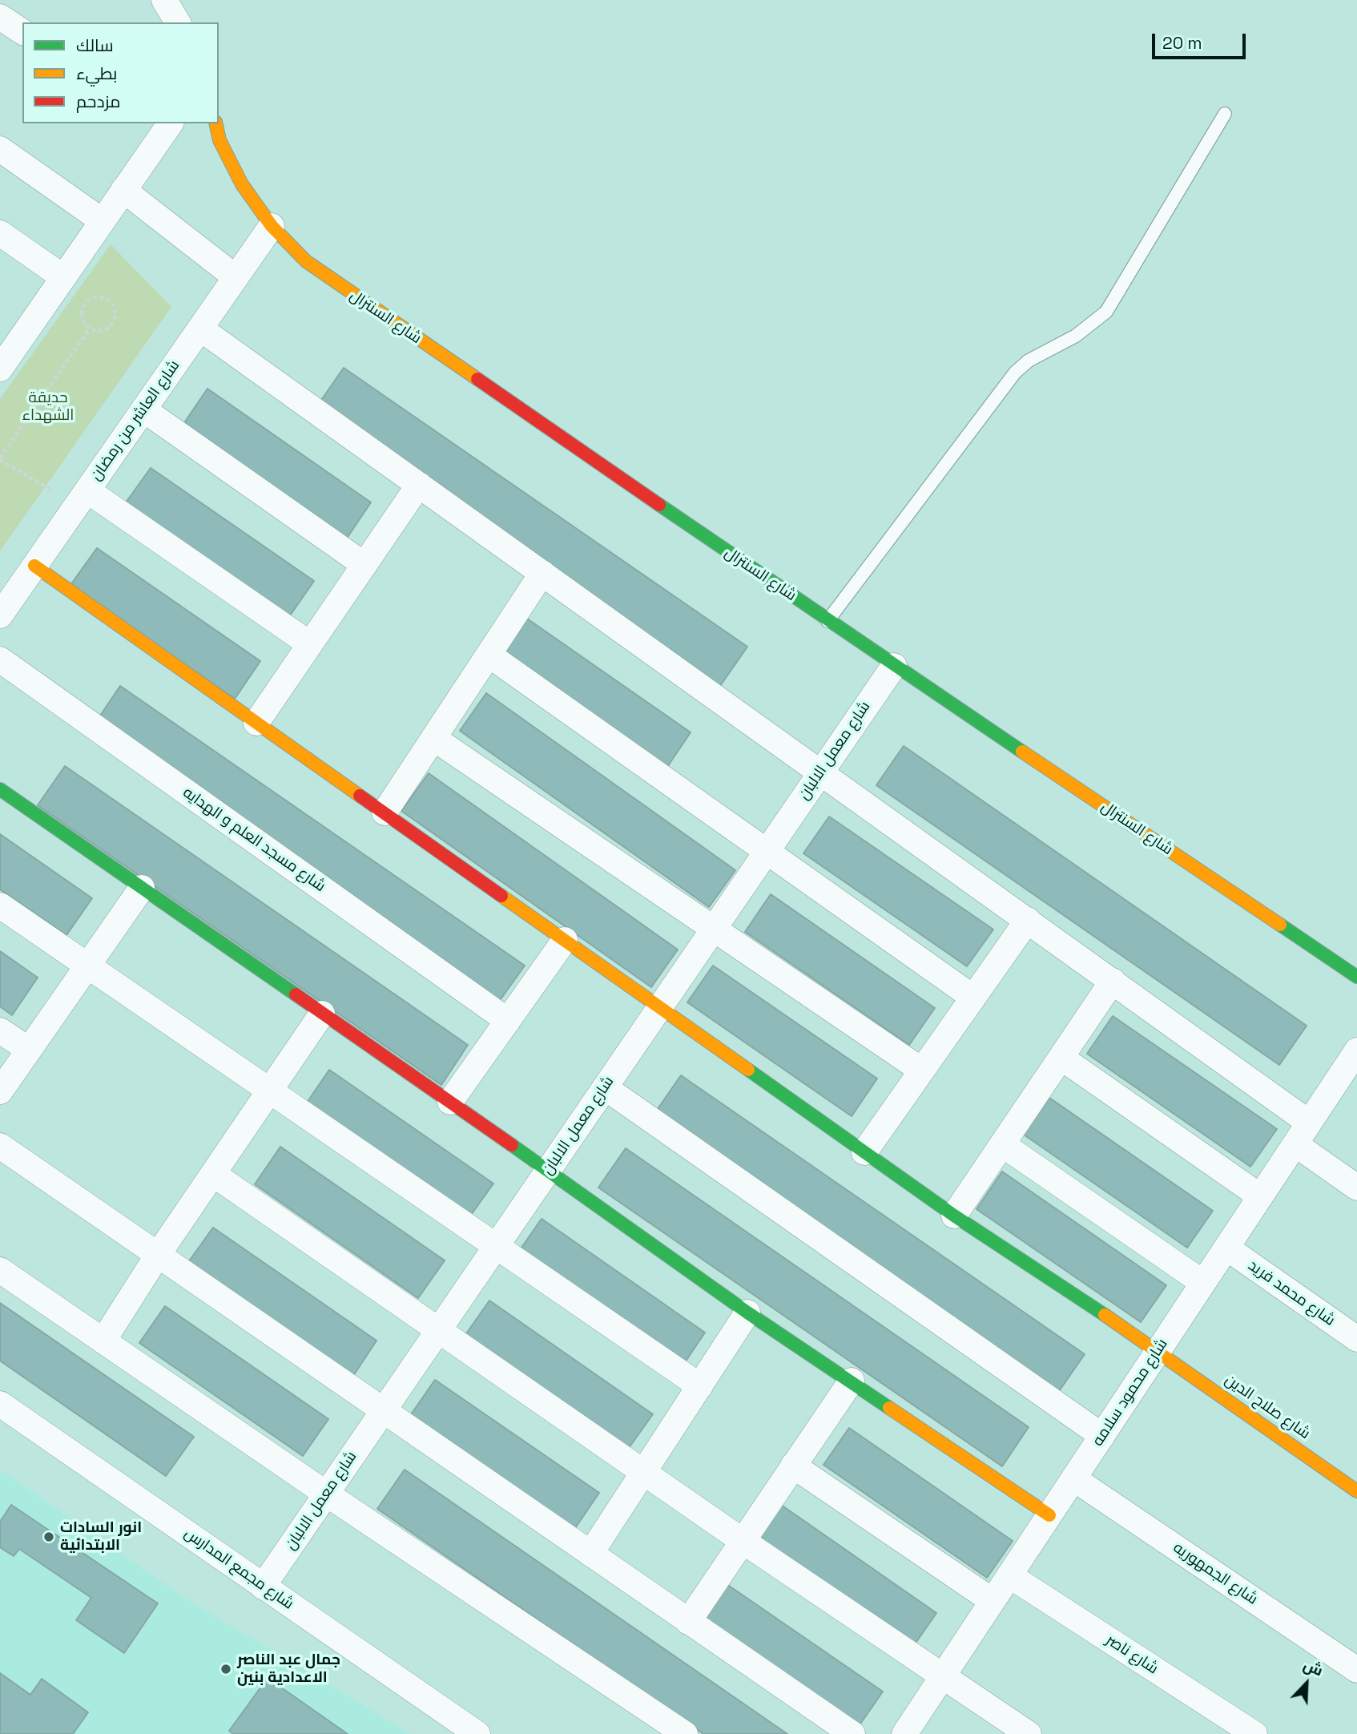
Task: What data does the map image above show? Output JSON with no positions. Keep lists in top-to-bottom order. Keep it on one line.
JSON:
{"streets":{"street":["شارع السنترال","شارع العاشر من رمضان","شارع معمل الالبان","شارع مسجد العلم و الهدايه","شارع محمد فريد","شارع محمود سلامه","شارع صلاح الدين","شارع مجمع المدارس","شارع الجمهوريه","شارع ناصر"]},"crossings":[["شارع السنترال","شارع العاشر من رمضان"],["شارع السنترال","شارع معمل الالبان"],["شارع العاشر من رمضان","شارع صلاح الدين"],["شارع معمل الالبان","شارع صلاح الدين"],["شارع معمل الالبان","شارع مجمع المدارس"],["شارع محمد فريد","شارع محمود سلامه"],["شارع محمود سلامه","شارع صلاح الدين"],["شارع محمود سلامه","شارع الجمهوريه"],["شارع محمود سلامه","شارع ناصر"]],"parks":["حديقة الشهداء"],"places":["انور السادات الابتدائية","جمال عبد الناصر الاعدادية بنين"],"legend":["سالك","بطيء","مزدحم"],"scale_bar":"20 m","north":"top right"}
